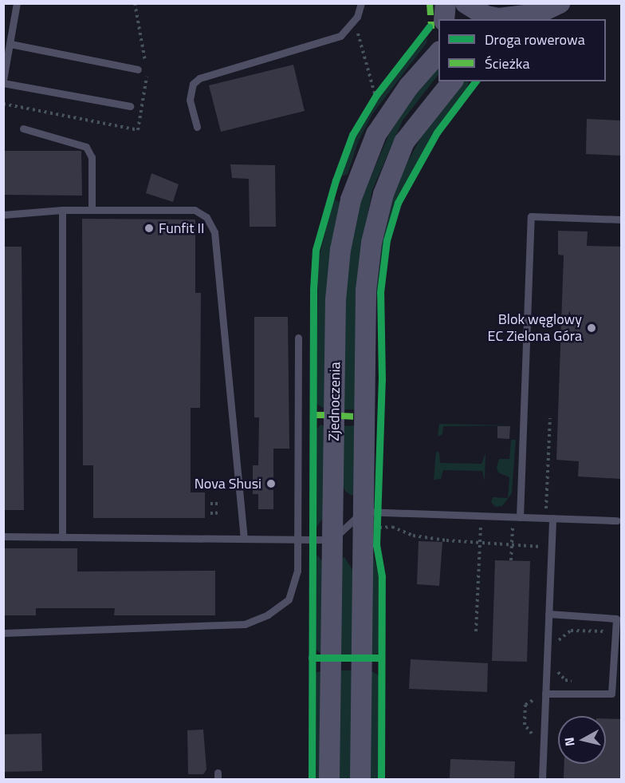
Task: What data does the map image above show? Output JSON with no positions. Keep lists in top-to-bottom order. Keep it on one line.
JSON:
{"streets":{"main road":["Zjednoczenia"]},"places":["Funfit II","Blok węglowy EC Zielona Góra","Nova Shusi"],"legend":["Droga rowerowa","Ścieżka"],"north":"left"}
